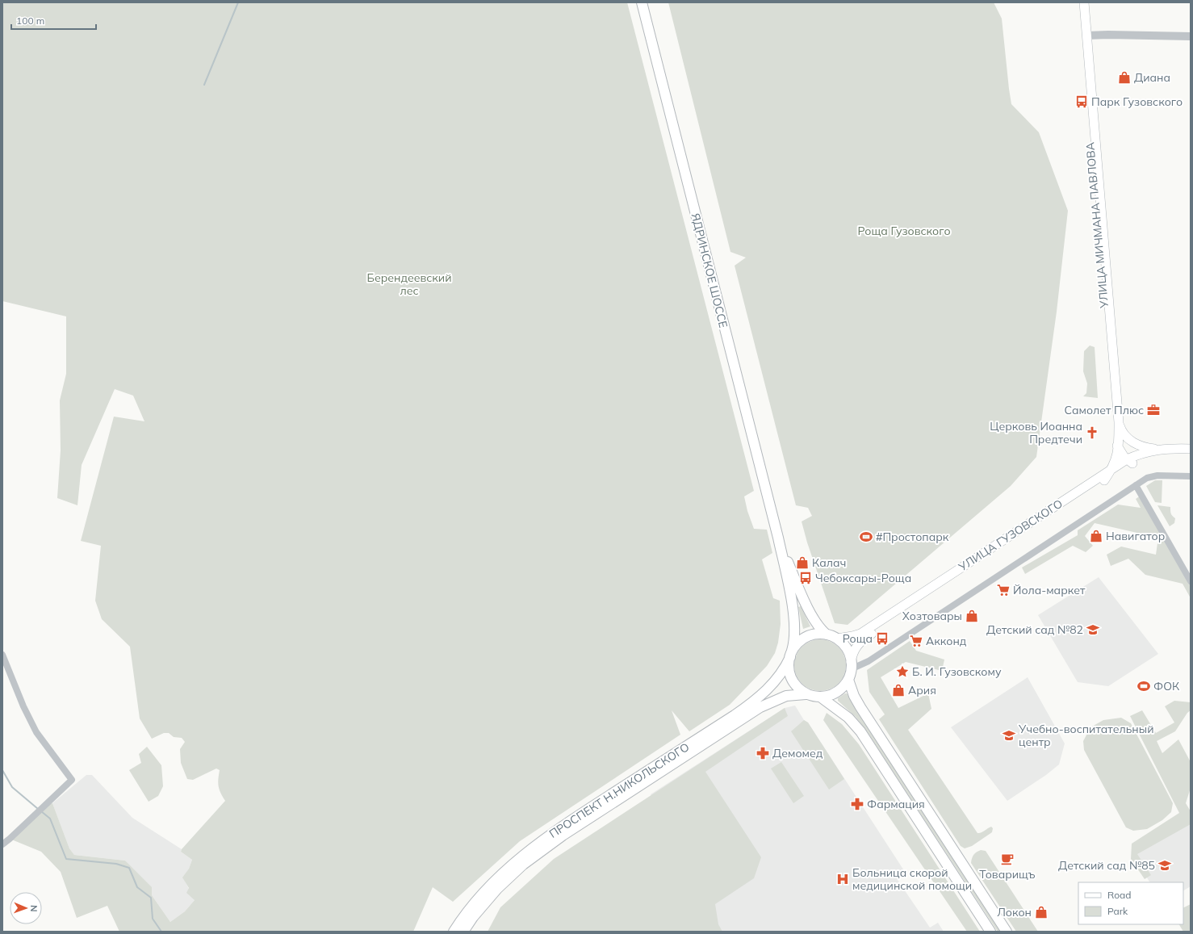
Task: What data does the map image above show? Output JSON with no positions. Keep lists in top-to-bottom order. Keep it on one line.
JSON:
{"streets":{"main road":["УЛИЦА МИЧМАНА ПАВЛОВА","ЯДРИНСКОЕ ШОССЕ","УЛИЦА ГУЗОВСКОГО","ПРОСПЕКТ Н.НИКОЛЬСКОГО"]},"crossings":[["УЛИЦА МИЧМАНА ПАВЛОВА","УЛИЦА ГУЗОВСКОГО"],["ЯДРИНСКОЕ ШОССЕ","УЛИЦА ГУЗОВСКОГО"],["ЯДРИНСКОЕ ШОССЕ","ПРОСПЕКТ Н.НИКОЛЬСКОГО"],["УЛИЦА ГУЗОВСКОГО","ПРОСПЕКТ Н.НИКОЛЬСКОГО"]],"parks":["Роща Гузовского","Берендеевский лес"],"places":{"shop":["Диана","Навигатор","Калач","Хозтовары","Ария","Локон"],"bus stop":["Парк Гузовского","Чебоксары-Роща","Роща"],"office":["Самолет Плюс"],"church":["Церковь Иоанна Предтечи"],"sports":["#Простопарк","ФОК"],"supermarket":["Йола-маркет","Акконд"],"school or university":["Детский сад №82","Учебно-воспитательный центр","Детский сад №85"],"place":["Б. И. Гузовскому"],"pharmacy":["Демомед","Фармация"],"cafe":["Товарищъ"],"hospital":["Больница скорой медицинской помощи"]},"legend":["Road","Park"],"scale_bar":"100 m","north":"right"}
